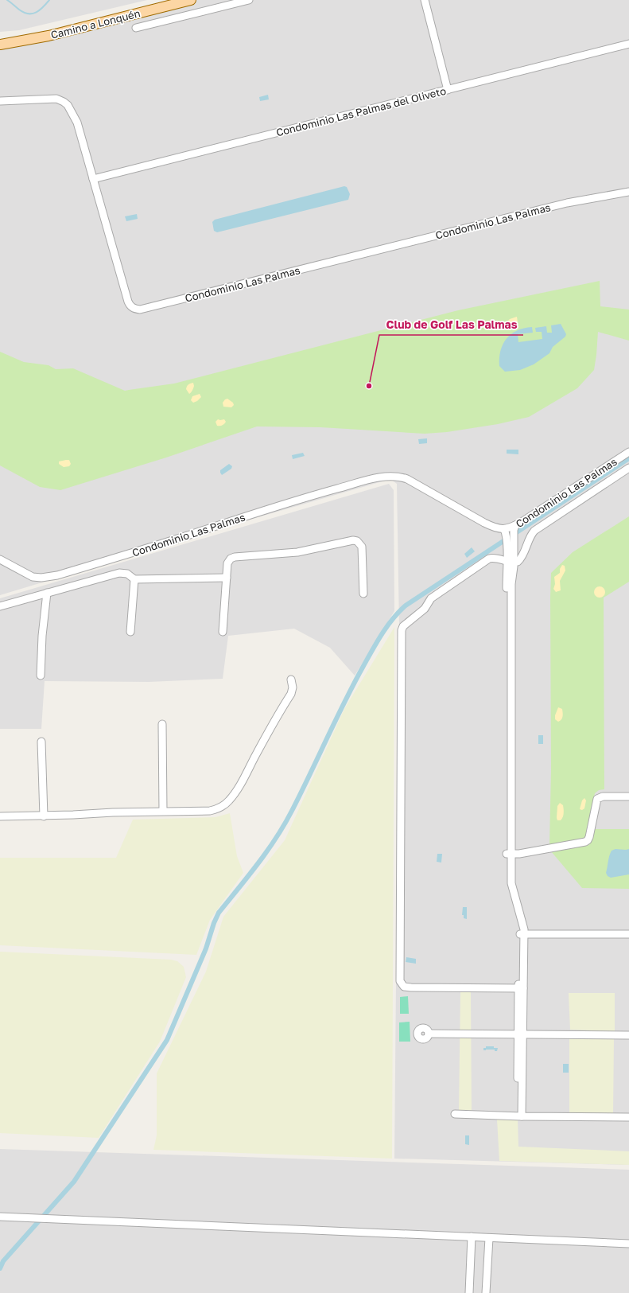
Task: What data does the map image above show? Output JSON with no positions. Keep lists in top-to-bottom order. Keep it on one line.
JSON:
{"streets":{"main road":["Camino a Lonquén"],"street":["Condominio Las Palmas del Oliveto","Condominio Las Palmas"]},"crossings":[["Condominio Las Palmas del Oliveto","Condominio Las Palmas"]],"places":["Club de Golf Las Palmas"]}
